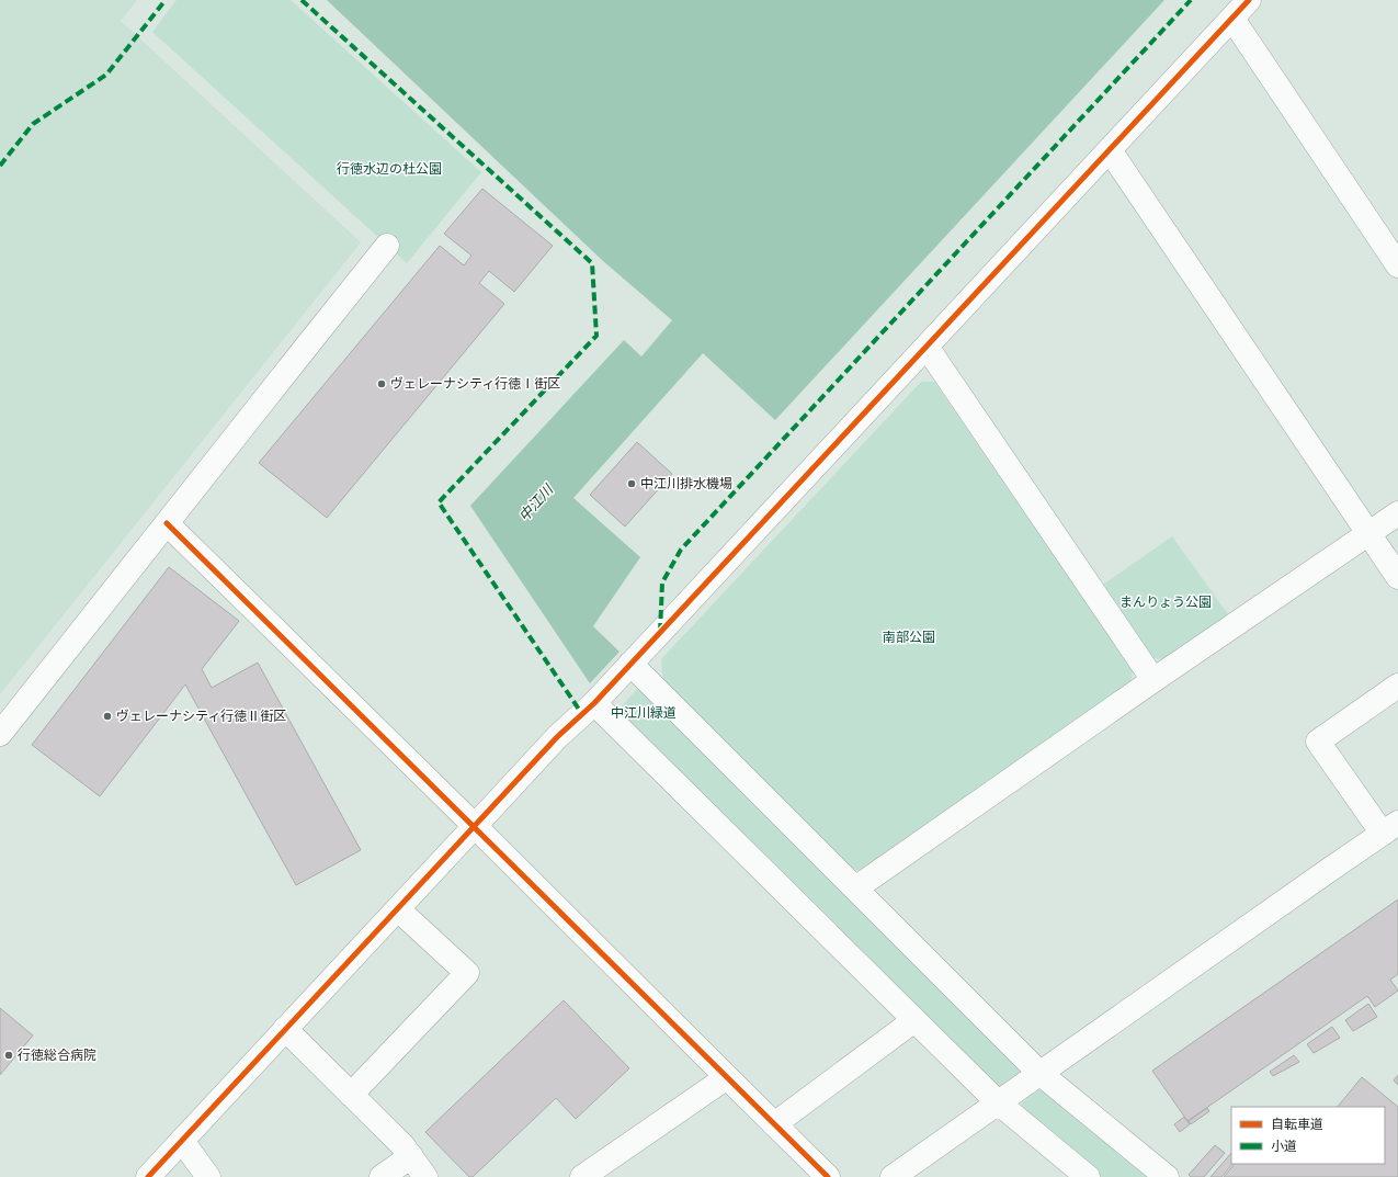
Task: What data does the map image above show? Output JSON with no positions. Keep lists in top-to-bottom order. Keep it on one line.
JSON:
{"water":["中江川"],"parks":["行徳水辺の杜公園","まんりょう公園","南部公園","中江川緑道"],"places":["ヴェレーナシティ行徳Ⅰ街区","中江川排水機場","ヴェレーナシティ行徳Ⅱ街区","行徳総合病院"],"legend":["自転車道","小道"]}
